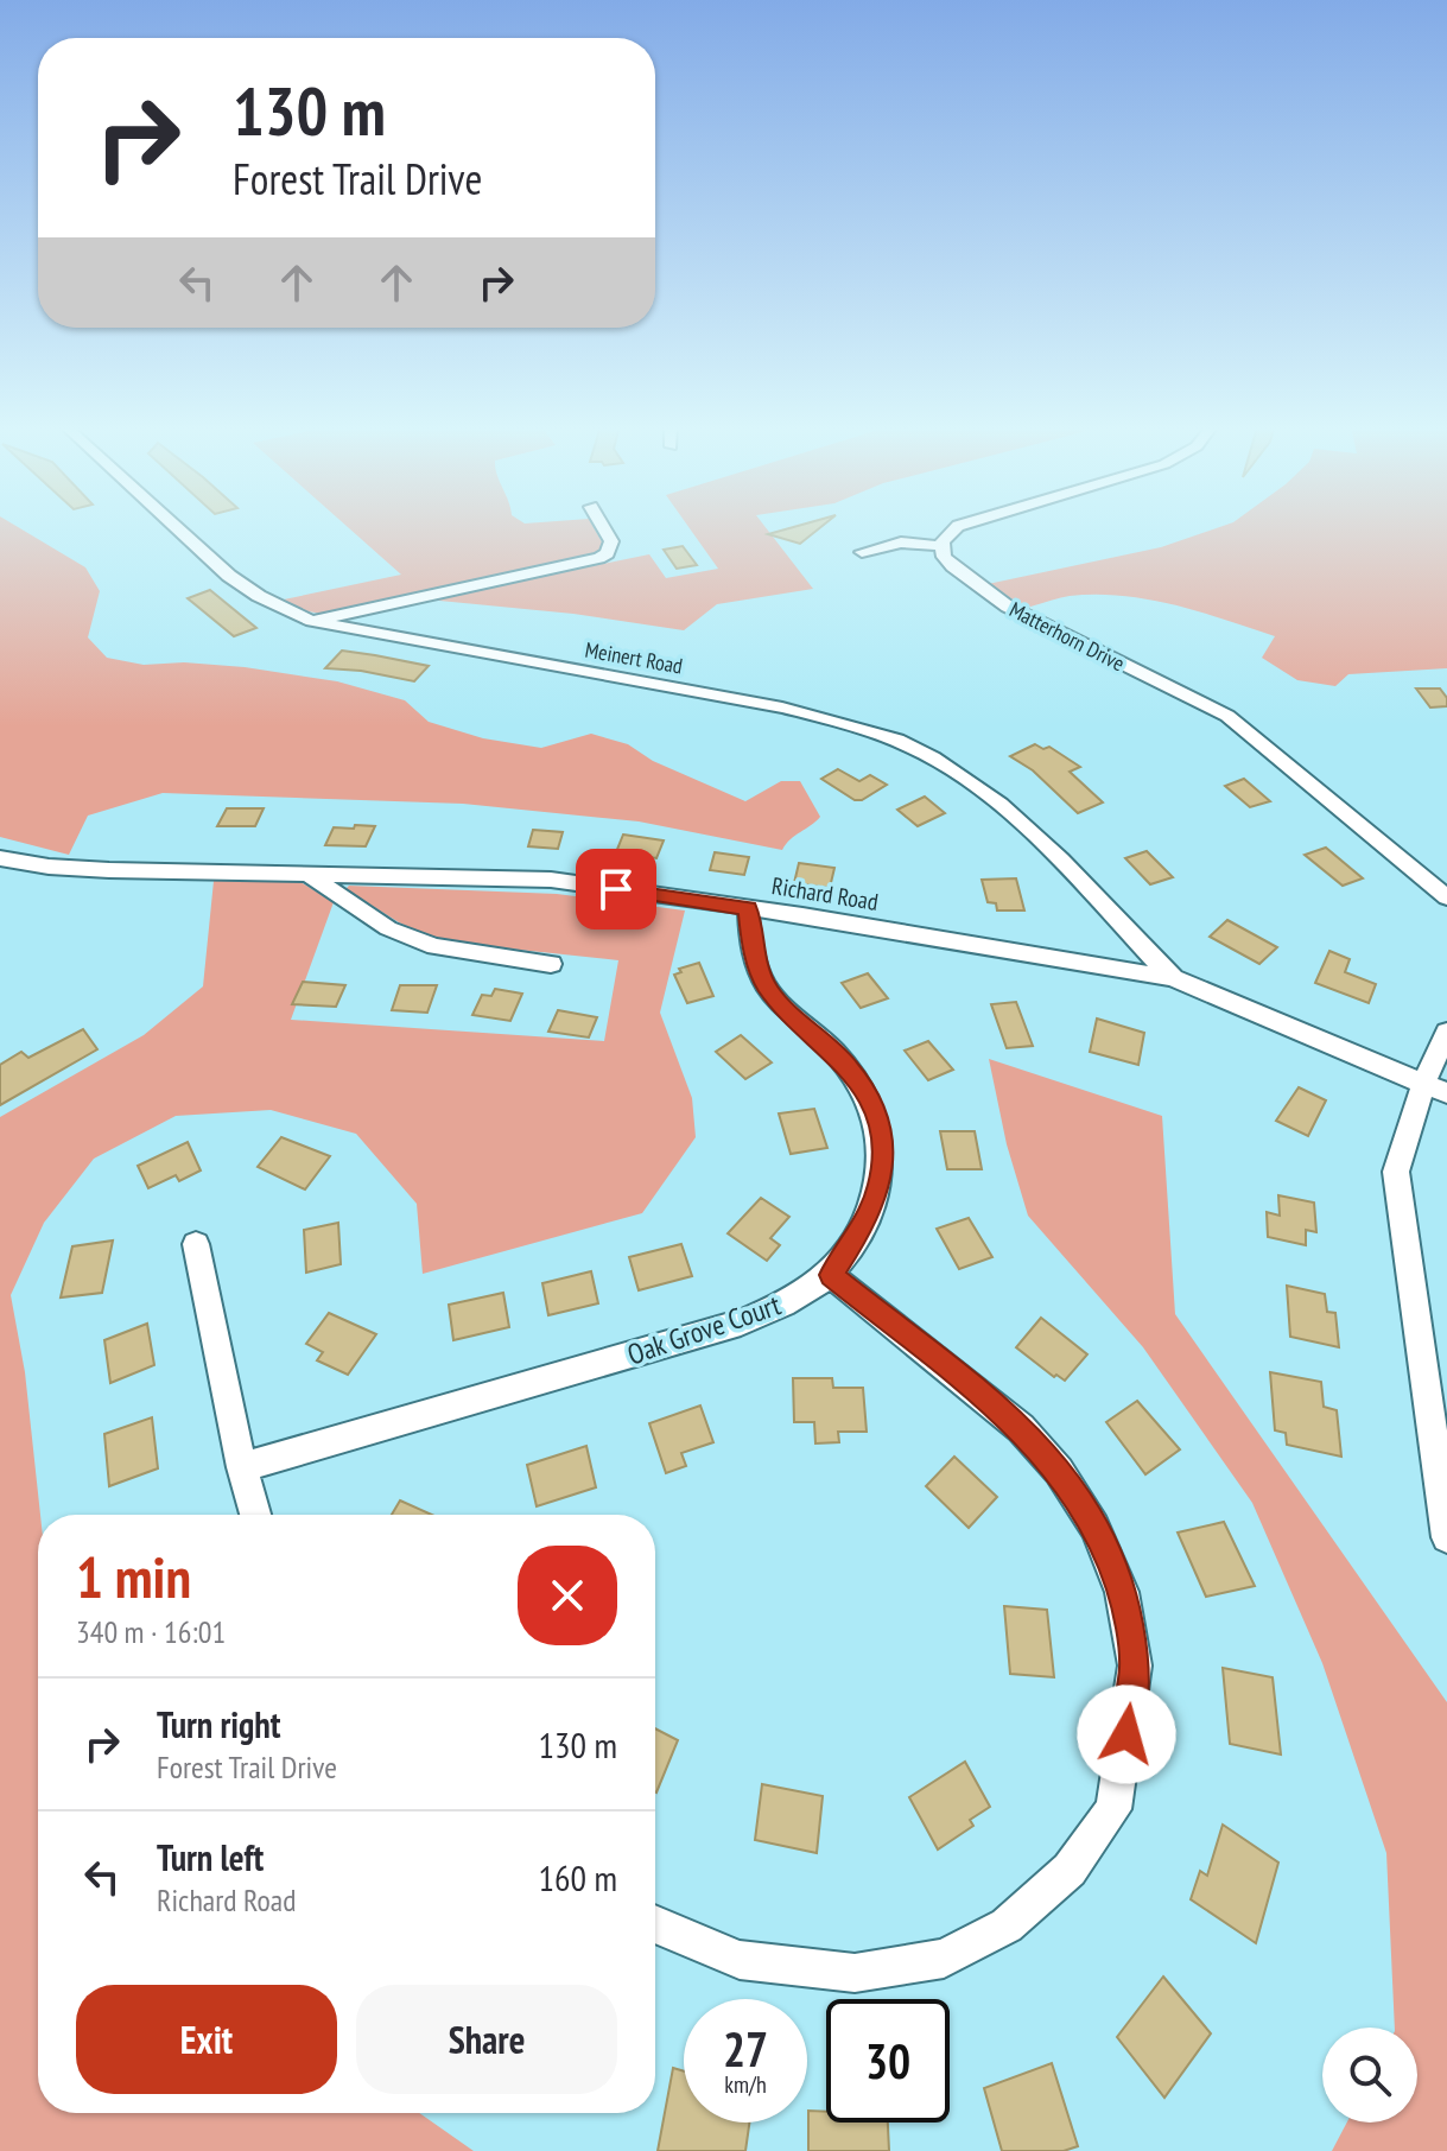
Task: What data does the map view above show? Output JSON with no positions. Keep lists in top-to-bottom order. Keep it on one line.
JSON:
{"streets":{"street":["Matterhorn Drive","Meinert Road","Richard Road","Oak Grove Court"]},"crossings":[["Meinert Road","Richard Road"]],"page":{"turn":["130 m","Forest Trail Drive"],"heading":["1 min","340 m · 16:01"],"list":[{"name":"Turn right","note":"Forest Trail Drive","value":"130 m"},{"name":"Turn left","note":"Richard Road","value":"160 m"}],"buttons":["Exit","Share"],"speed":"27 km/h","limit":"30"}}
